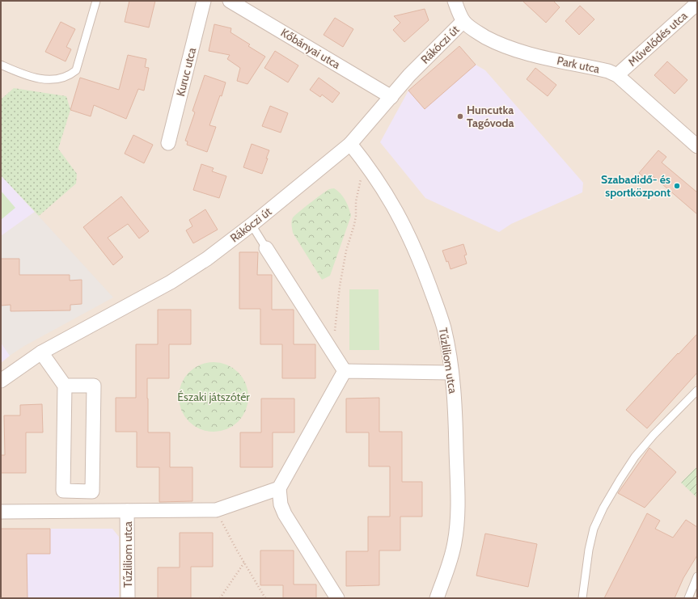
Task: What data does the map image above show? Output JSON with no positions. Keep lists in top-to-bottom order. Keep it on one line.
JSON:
{"streets":{"street":["Művelődés utca","Rákóczi út","Kőbányai utca","Park utca","Kuruc utca","Tűzliliom utca"]},"crossings":[["Művelődés utca","Park utca"],["Rákóczi út","Kőbányai utca"],["Rákóczi út","Park utca"],["Rákóczi út","Tűzliliom utca"]],"parks":["Északi játszótér"],"places":["Huncutka Tagóvoda","Szabadidő- és sportközpont"]}
